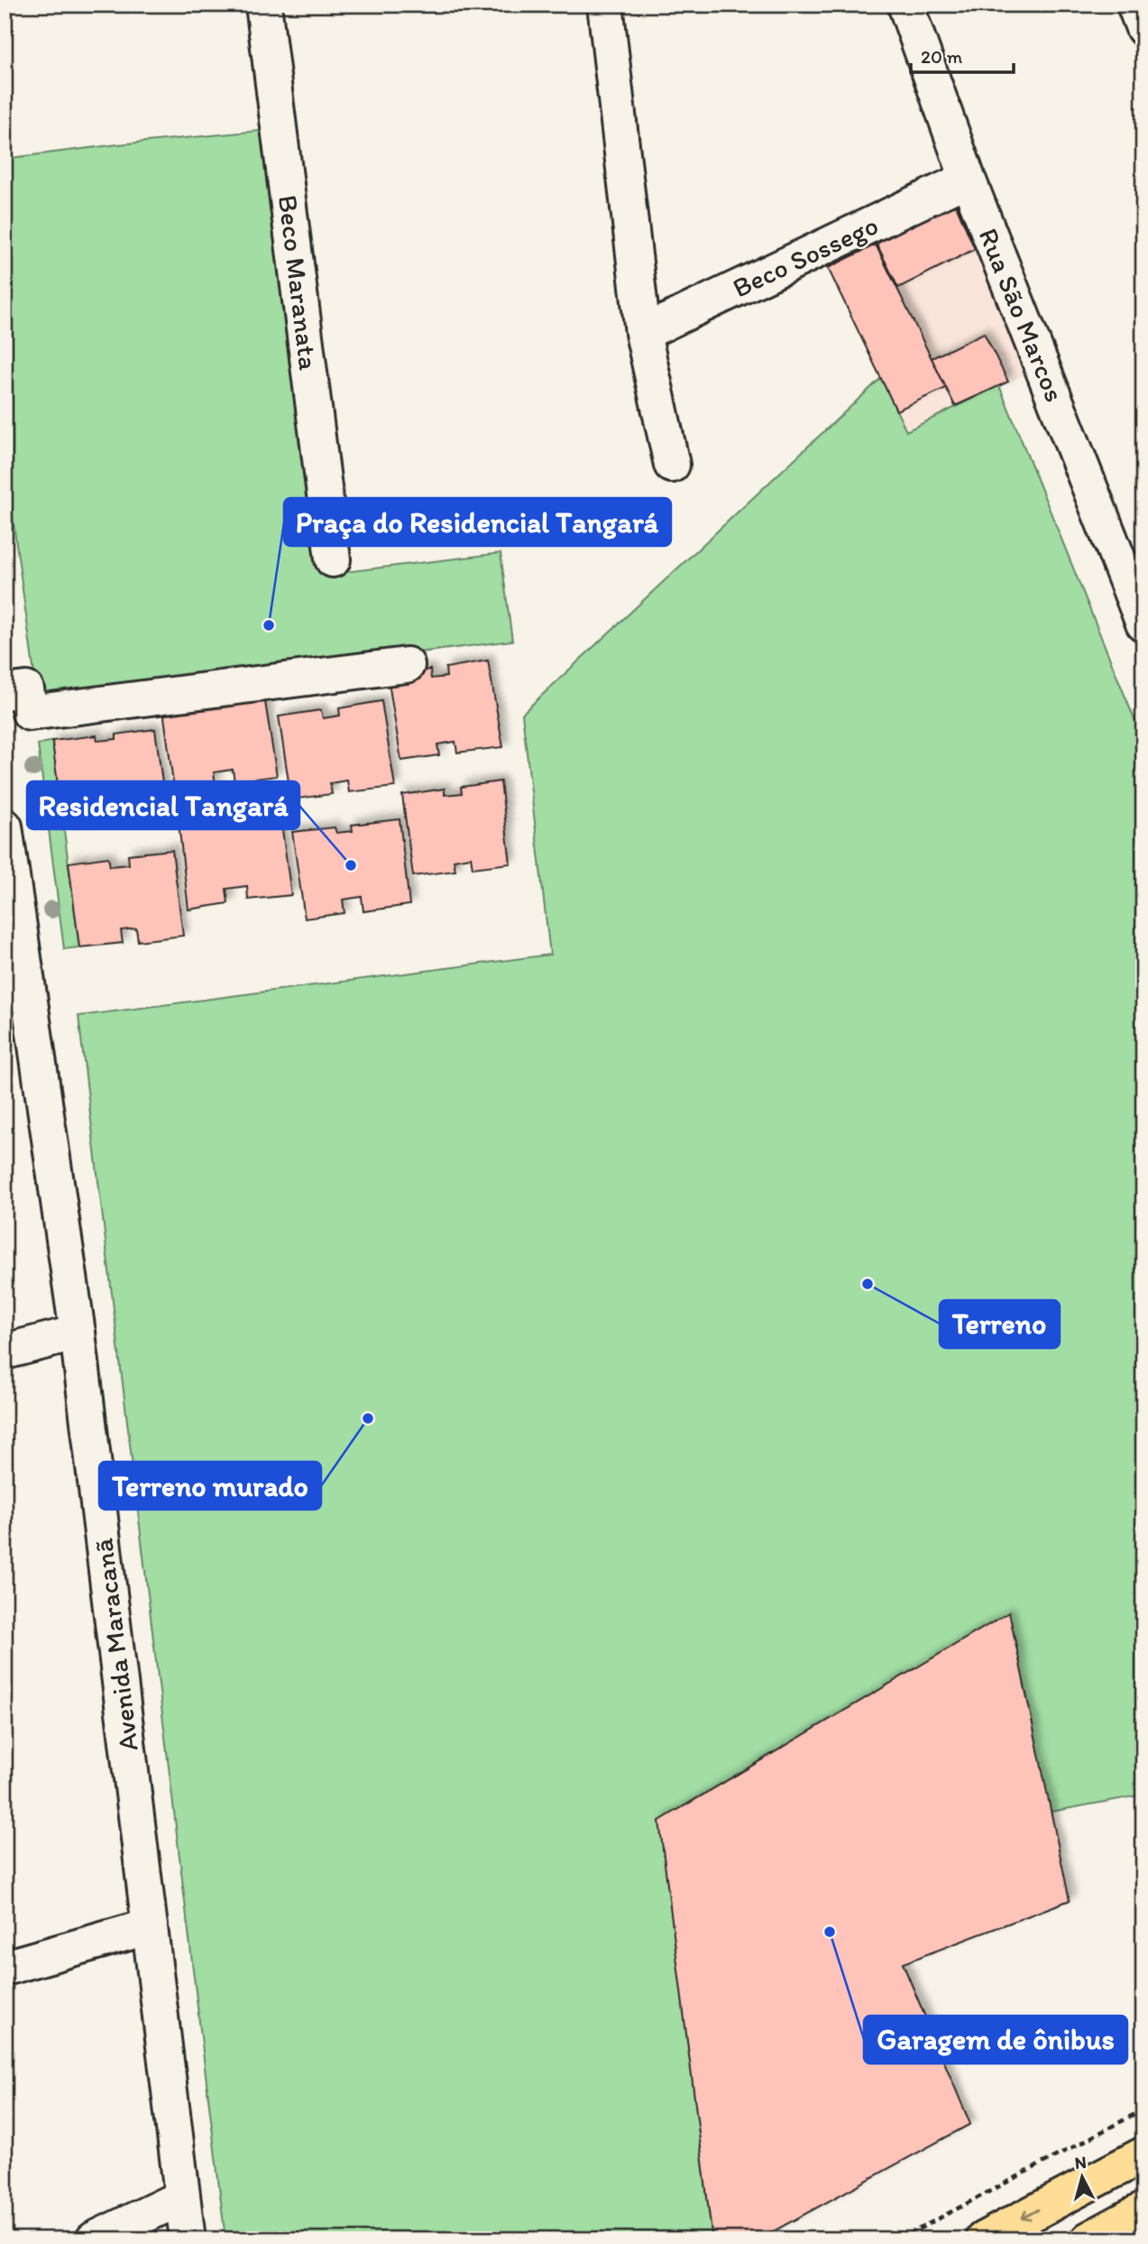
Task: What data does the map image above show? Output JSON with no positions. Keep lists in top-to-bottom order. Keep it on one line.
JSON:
{"streets":{"street":["Beco Sossego","Beco Maranata","Rua São Marcos","Avenida Maracanã"]},"crossings":[["Beco Sossego","Rua São Marcos"]],"places":["Praça do Residencial Tangará","Residencial Tangará","Terreno","Terreno murado","Garagem de ônibus"],"scale_bar":"20 m","north":"top"}
